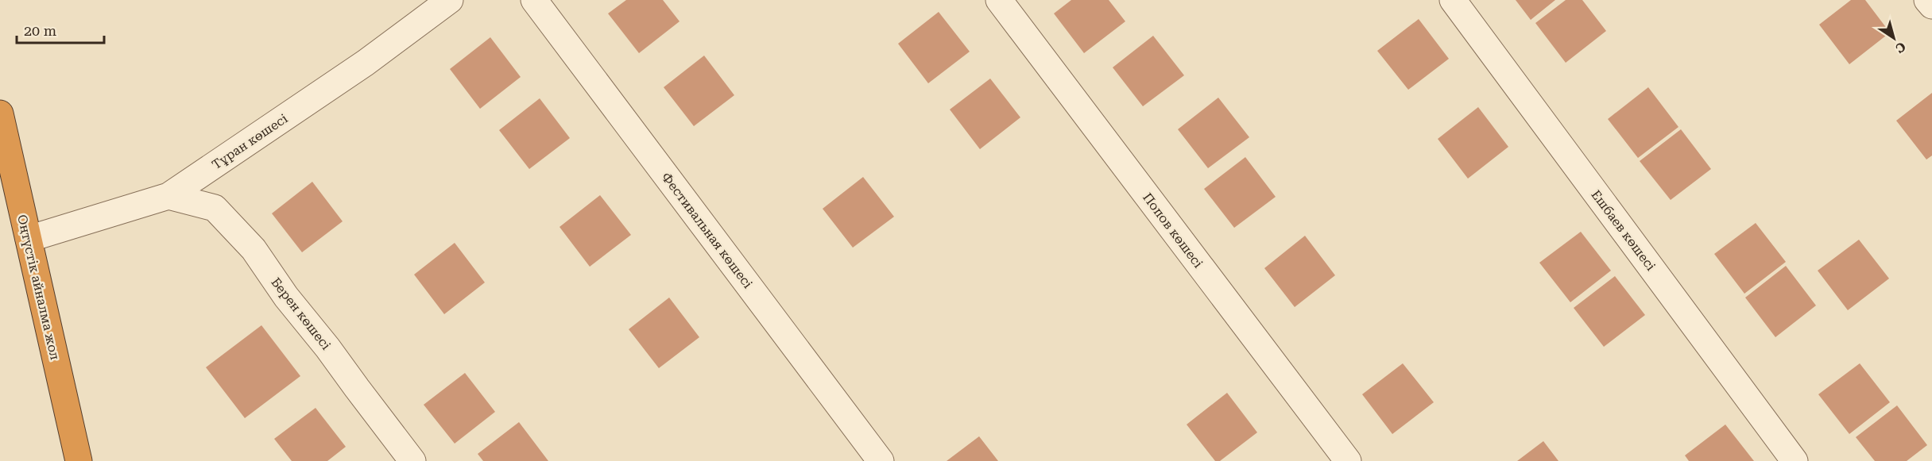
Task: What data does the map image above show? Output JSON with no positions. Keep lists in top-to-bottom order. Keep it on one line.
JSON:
{"streets":{"highway":["Оңтүстік айналма жол"],"street":["Тұран көшесі","Фестивальная көшесі","Попов көшесі","Ешбаев көшесі","Берен көшесі"]},"crossings":[["Тұран көшесі","Оңтүстік айналма жол"],["Тұран көшесі","Берен көшесі"]],"scale_bar":"20 m","north":"bottom right"}
